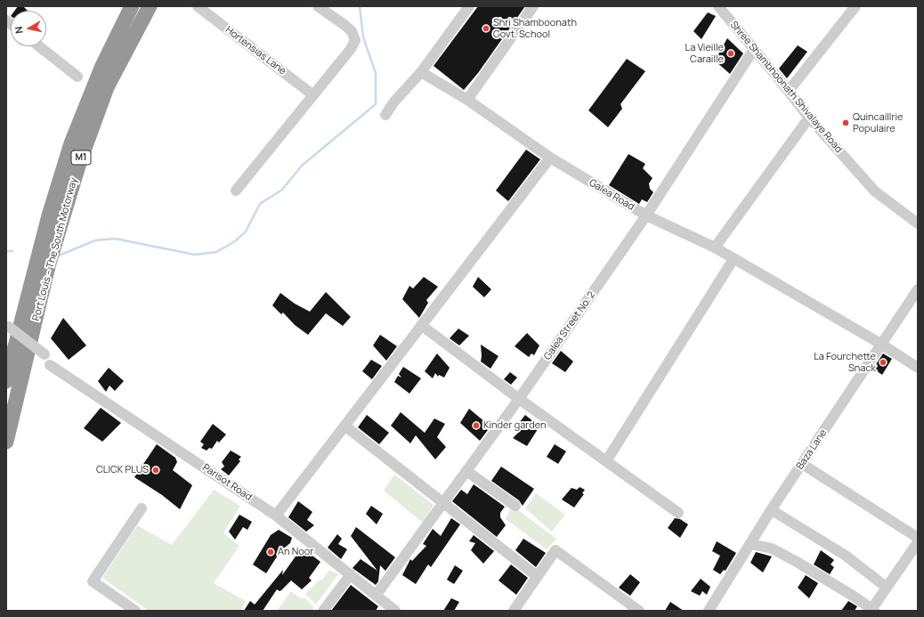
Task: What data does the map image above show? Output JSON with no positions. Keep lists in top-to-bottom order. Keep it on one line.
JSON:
{"streets":{"highway":["M1","Port Louis – The South Motorway"],"street":["Hortensias Lane","Shree Shambhoonath Shivalaye Road","Galea Road","Galea Street No. 2","Baza Lane","Parisot Road"]},"crossings":[["Shree Shambhoonath Shivalaye Road","Galea Street No. 2"],["Galea Road","Galea Street No. 2"],["Galea Road","Baza Lane"],["Galea Street No. 2","Parisot Road"]],"places":["Shri Shamboonath Govt. School","La Vieille Caraille","Quincaillrie Populaire","La Fourchette Snack","Kinder garden","CLICK PLUS","An Noor"],"north":"left"}
